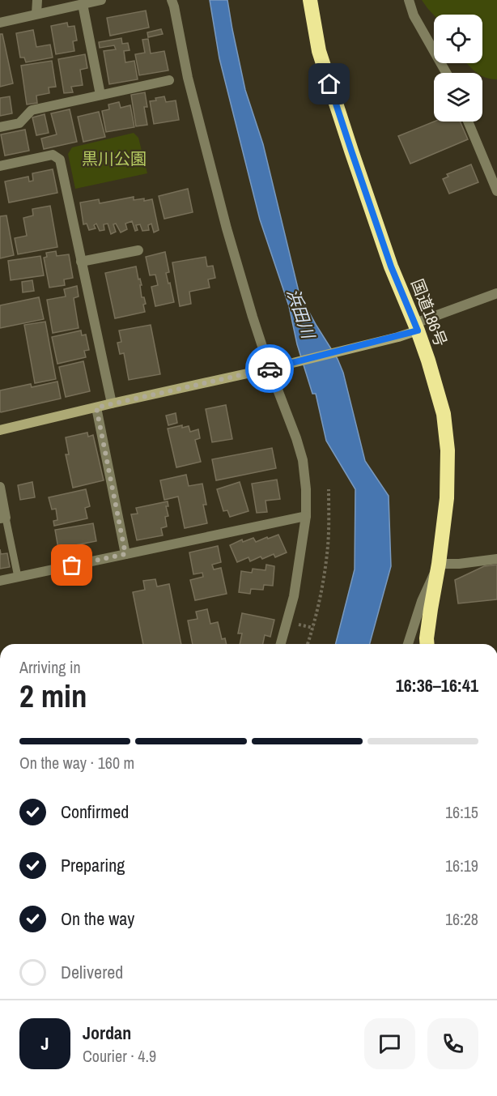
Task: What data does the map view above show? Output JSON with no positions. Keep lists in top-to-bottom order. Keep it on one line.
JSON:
{"streets":{"highway":["国道186号"]},"water":["浜田川"],"parks":["黒川公園"],"page":{"heading":["2 min","Arriving in","16:36–16:41"],"panel":["Jordan","Courier · 4.9"],"bar":"On the way · 160 m","list":[["Confirmed","16:15"],["Preparing","16:19"],["On the way","16:28"],"Delivered"],"round":"J"}}
